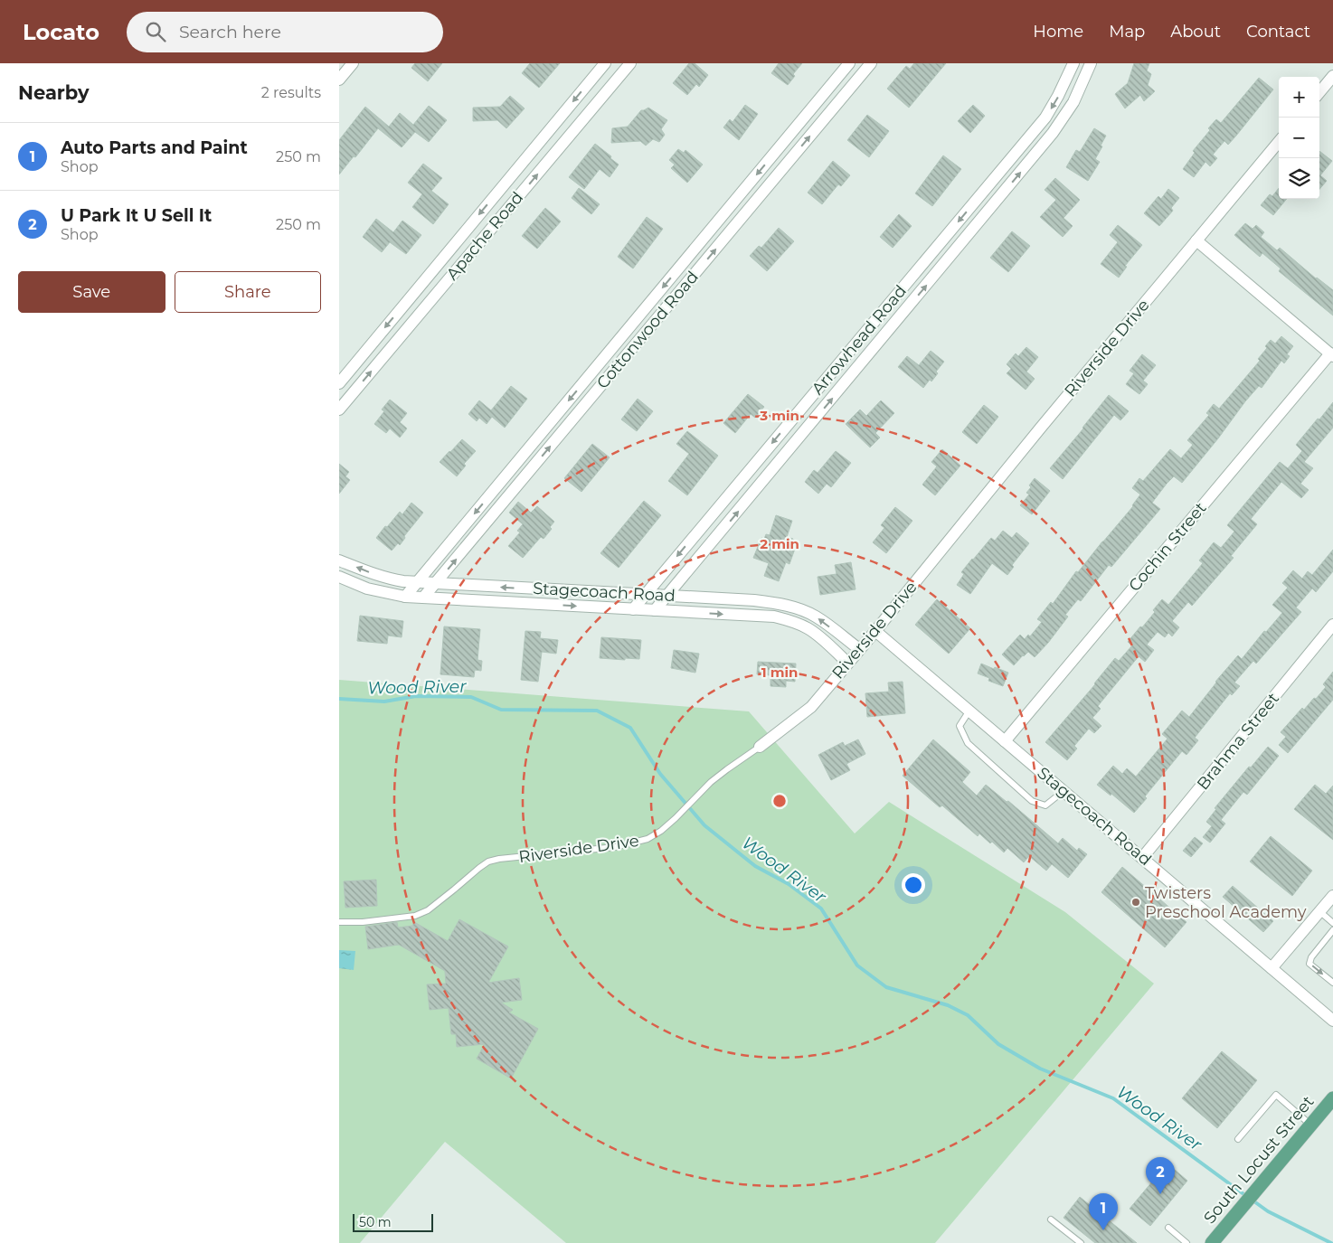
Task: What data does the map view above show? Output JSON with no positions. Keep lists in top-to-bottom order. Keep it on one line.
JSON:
{"streets":{"main road":["South Locust Street"],"street":["Apache Road","Cottonwood Road","Arrowhead Road","Riverside Drive","Cochin Street","Stagecoach Road","Brahma Street"]},"crossings":[["Cottonwood Road","Stagecoach Road"],["Arrowhead Road","Stagecoach Road"],["Riverside Drive","Stagecoach Road"],["Cochin Street","Stagecoach Road"],["Stagecoach Road","Brahma Street"]],"water":["Wood River"],"places":["Twisters Preschool Academy"],"scale_bar":"50 m","page":{"header":"Locato","search":"Search here","nav":["Home","Map","About","Contact"],"heading":["Nearby","2 results"],"map_buttons":["+","−"],"list":[{"mark":"1","name":"Auto Parts and Paint","note":"Shop","value":"250 m"},{"mark":"2","name":"U Park It U Sell It","note":"Shop","value":"250 m"}],"buttons":["Save","Share"],"pins":["2","1"],"scale":"50 m"},"rings":["3 min","2 min","1 min"]}
